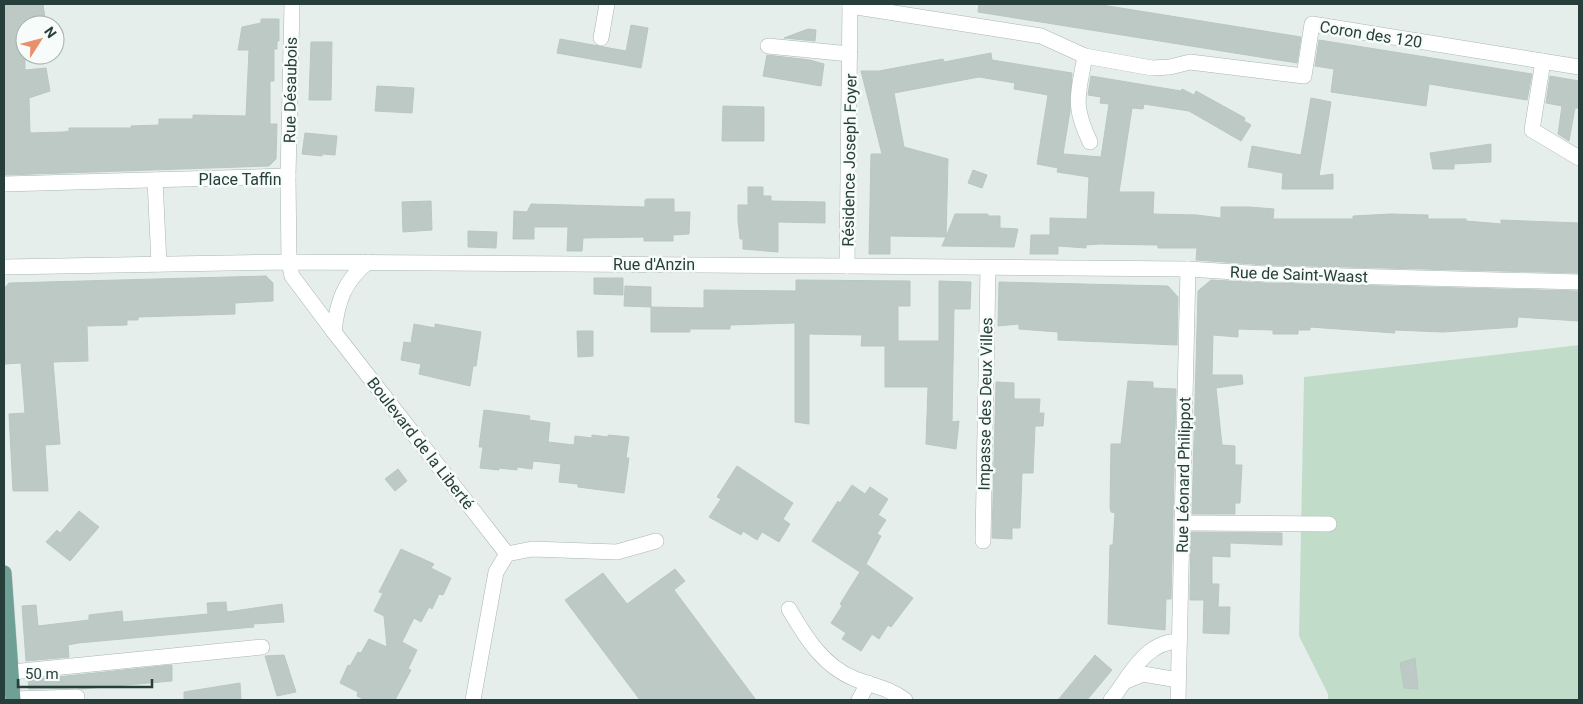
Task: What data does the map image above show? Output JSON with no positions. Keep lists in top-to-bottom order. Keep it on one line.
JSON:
{"streets":{"street":["Coron des 120","Rue Désaubois","Résidence Joseph Foyer","Place Taffin","Rue d'Anzin","Rue de Saint-Waast","Impasse des Deux Villes","Boulevard de la Liberté","Rue Léonard Philippot"]},"crossings":[["Coron des 120","Résidence Joseph Foyer"],["Rue Désaubois","Place Taffin"],["Résidence Joseph Foyer","Rue d'Anzin"],["Place Taffin","Rue d'Anzin"],["Place Taffin","Boulevard de la Liberté"],["Rue d'Anzin","Rue de Saint-Waast"],["Rue d'Anzin","Impasse des Deux Villes"],["Rue d'Anzin","Boulevard de la Liberté"],["Rue de Saint-Waast","Rue Léonard Philippot"]],"scale_bar":"50 m","north":"top right"}
